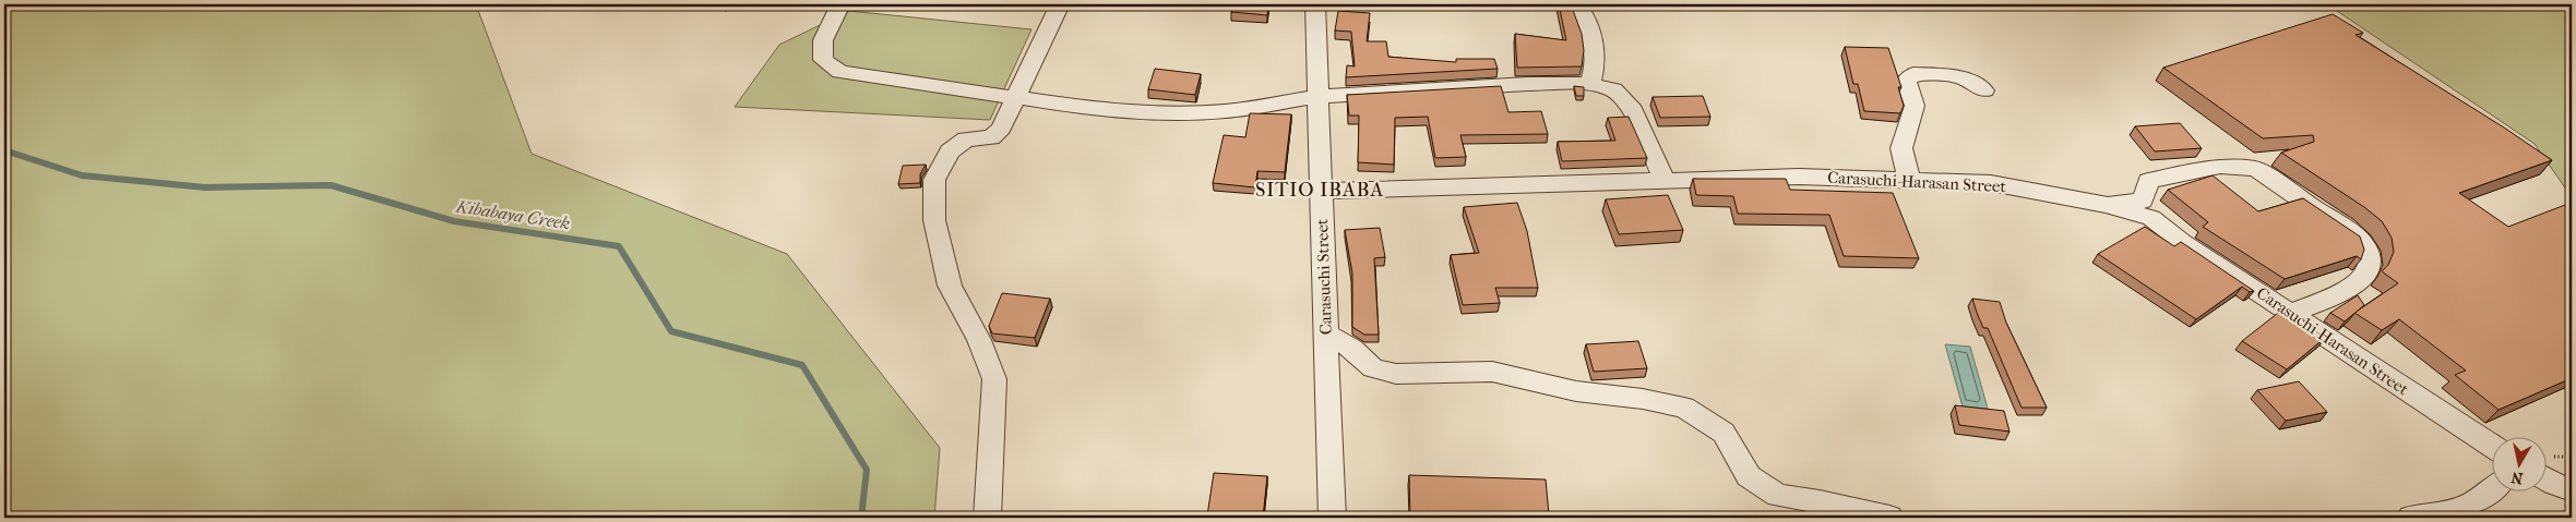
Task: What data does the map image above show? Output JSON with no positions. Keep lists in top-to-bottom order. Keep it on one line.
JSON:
{"streets":{"street":["Carasuchi-Harasan Street","Carasuchi Street"]},"crossings":[["Carasuchi-Harasan Street","Carasuchi Street"]],"districts":["SITIO IBABA"],"water":["Kibabaya Creek"],"north":"bottom"}
